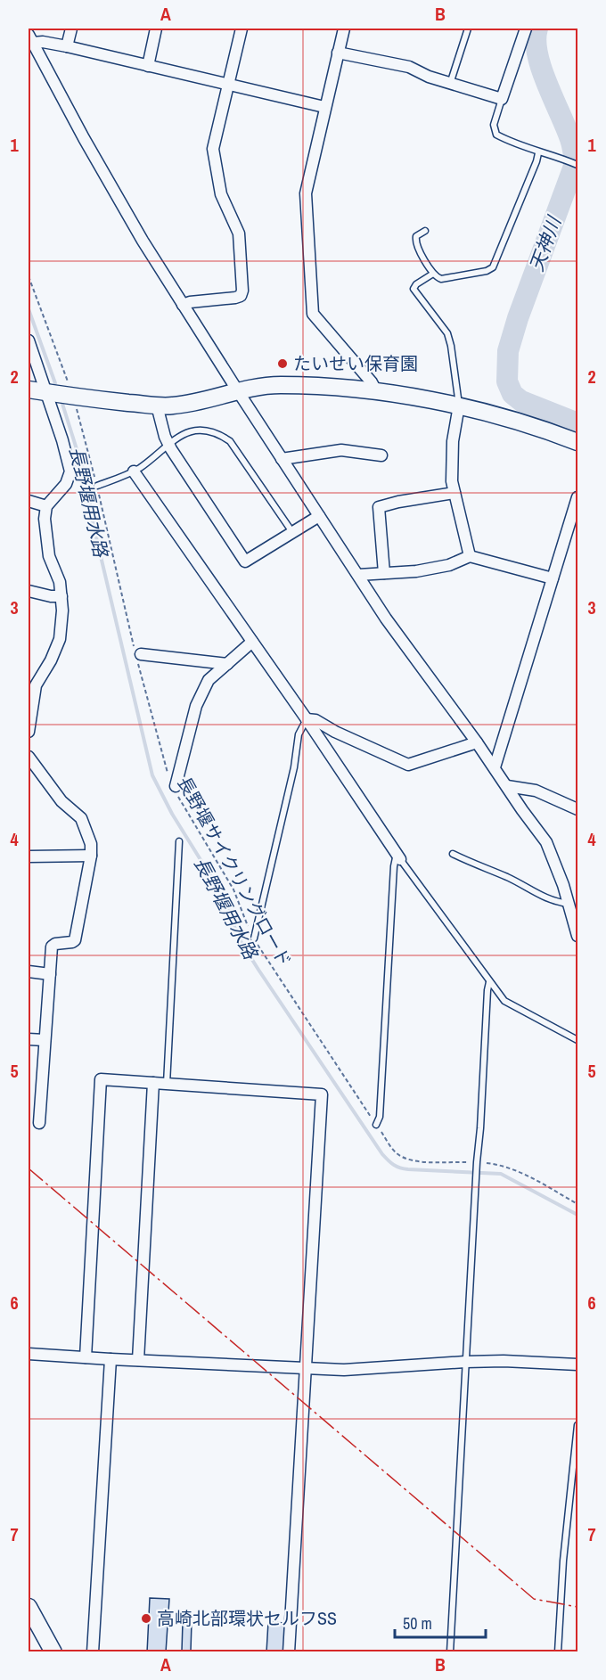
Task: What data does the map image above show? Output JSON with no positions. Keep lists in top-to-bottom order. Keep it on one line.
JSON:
{"streets":{"path":["長野堰サイクリングロード"]},"water":["天神川","長野堰用水路"],"places":["たいせい保育園","高崎北部環状セルフSS"],"scale_bar":"50 m","grid":{"columns":["A","B"],"rows":["1","2","3","4","5","6","7"]}}
